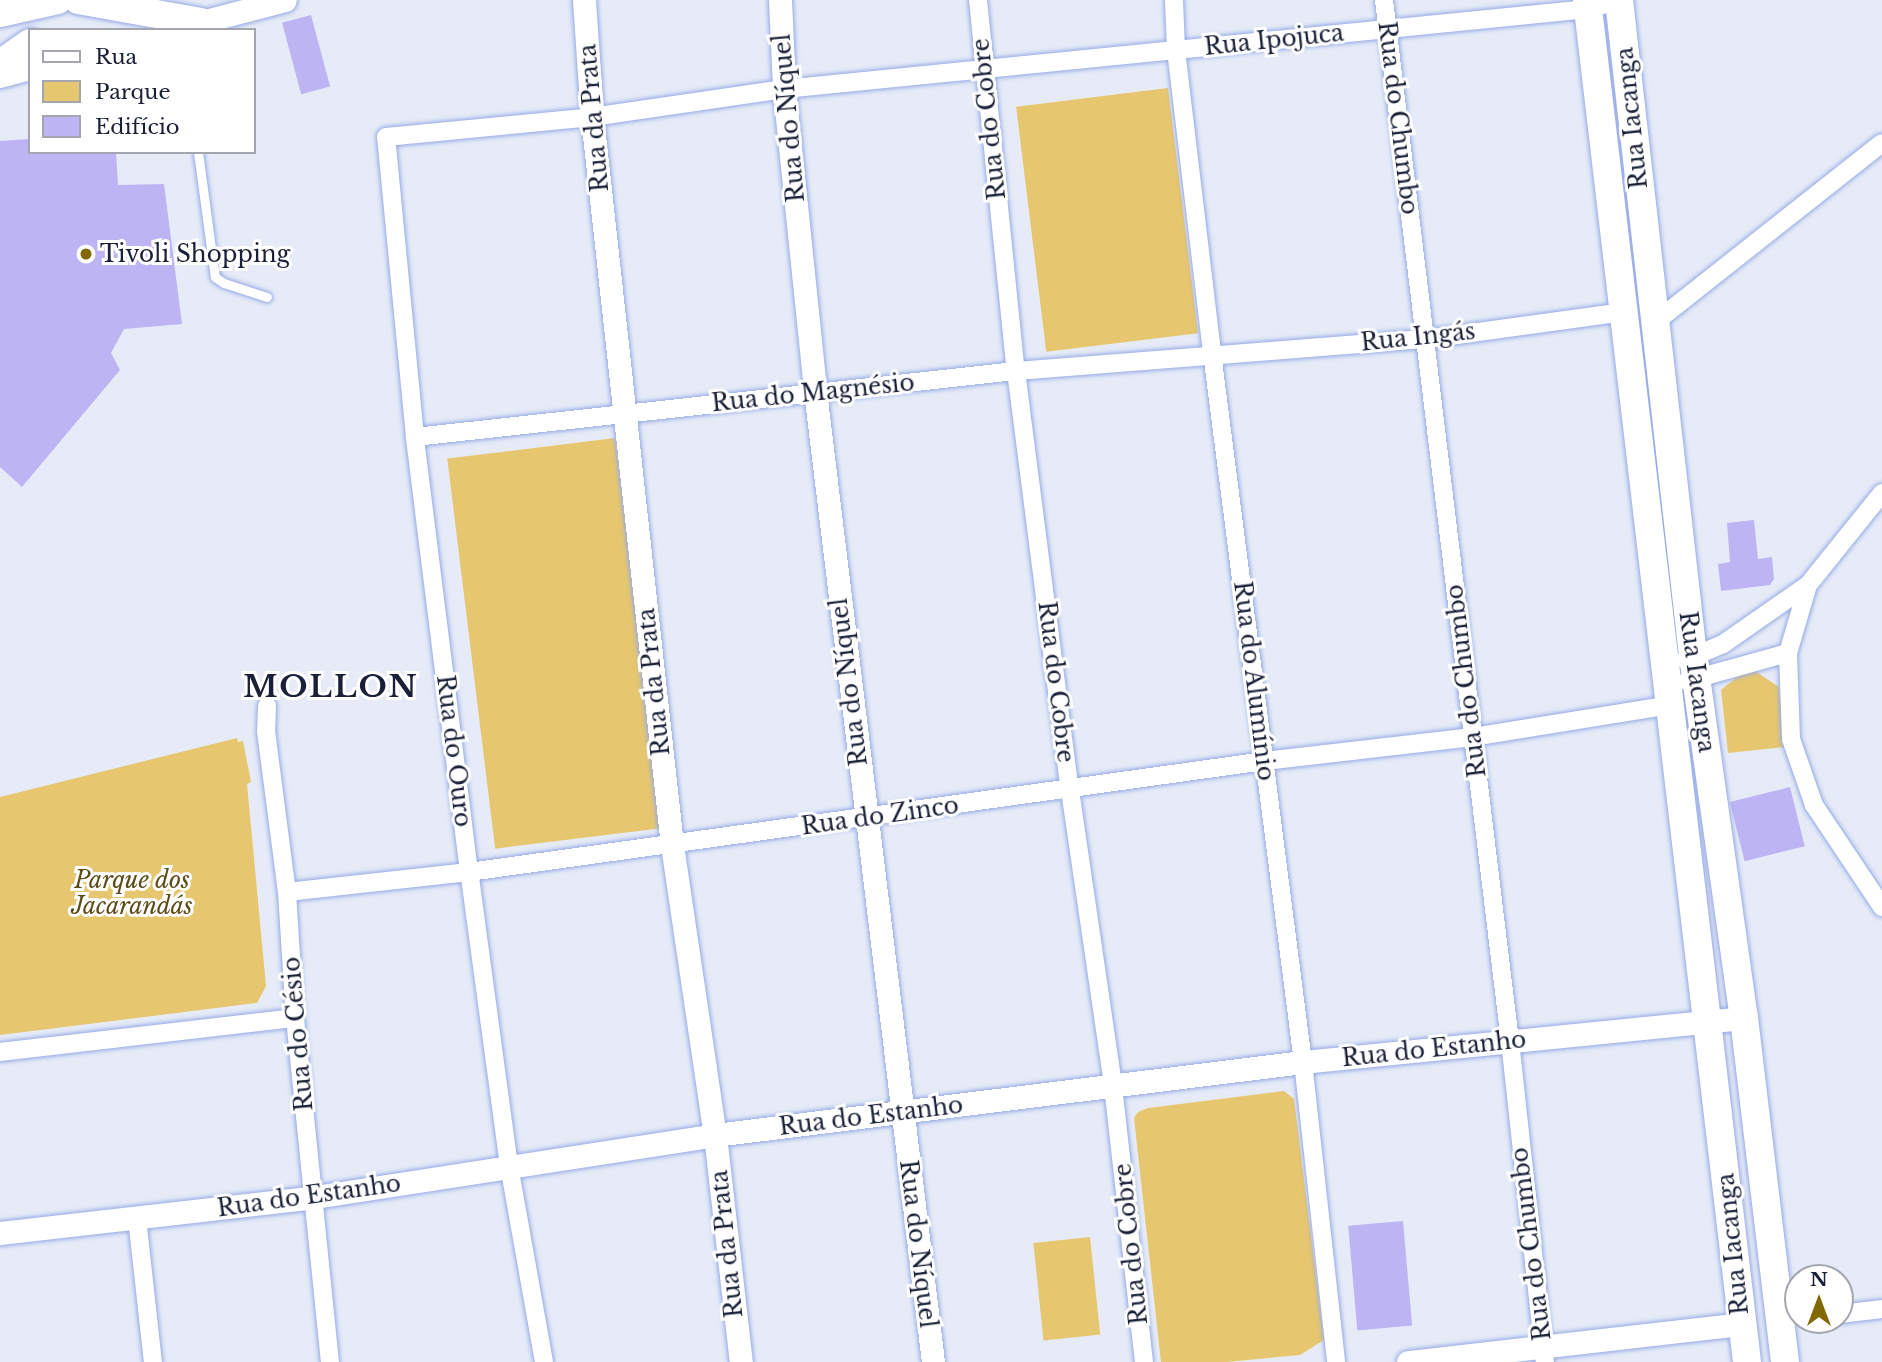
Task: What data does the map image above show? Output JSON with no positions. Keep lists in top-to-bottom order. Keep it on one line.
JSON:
{"streets":{"main road":["Rua Iacanga"],"street":["Rua Ipojuca","Rua da Prata","Rua do Níquel","Rua do Chumbo","Rua do Cobre","Rua Ingás","Rua do Magnésio","Rua do Alumínio","Rua do Ouro","Rua do Zinco","Rua do Césio","Rua do Estanho"]},"crossings":[["Rua Ipojuca","Rua da Prata"],["Rua Ipojuca","Rua do Níquel"],["Rua Ipojuca","Rua do Chumbo"],["Rua Ipojuca","Rua Iacanga"],["Rua Ipojuca","Rua do Cobre"],["Rua Ipojuca","Rua do Alumínio"],["Rua Ipojuca","Rua do Ouro"],["Rua da Prata","Rua do Magnésio"],["Rua da Prata","Rua do Zinco"],["Rua da Prata","Rua do Estanho"],["Rua do Níquel","Rua do Magnésio"],["Rua do Níquel","Rua do Zinco"],["Rua do Níquel","Rua do Estanho"],["Rua do Chumbo","Rua Ingás"],["Rua do Chumbo","Rua do Zinco"],["Rua do Chumbo","Rua do Estanho"],["Rua Iacanga","Rua Ingás"],["Rua Iacanga","Rua do Zinco"],["Rua Iacanga","Rua do Estanho"],["Rua do Cobre","Rua do Magnésio"],["Rua do Cobre","Rua do Zinco"],["Rua do Cobre","Rua do Estanho"],["Rua Ingás","Rua do Magnésio"],["Rua Ingás","Rua do Alumínio"],["Rua do Magnésio","Rua do Alumínio"],["Rua do Magnésio","Rua do Ouro"],["Rua do Alumínio","Rua do Zinco"],["Rua do Alumínio","Rua do Estanho"],["Rua do Ouro","Rua do Zinco"],["Rua do Ouro","Rua do Estanho"],["Rua do Zinco","Rua do Césio"],["Rua do Césio","Rua do Estanho"]],"districts":["MOLLON"],"parks":["Parque dos Jacarandás"],"places":["Tivoli Shopping"],"legend":["Rua","Parque","Edifício"],"north":"top"}
